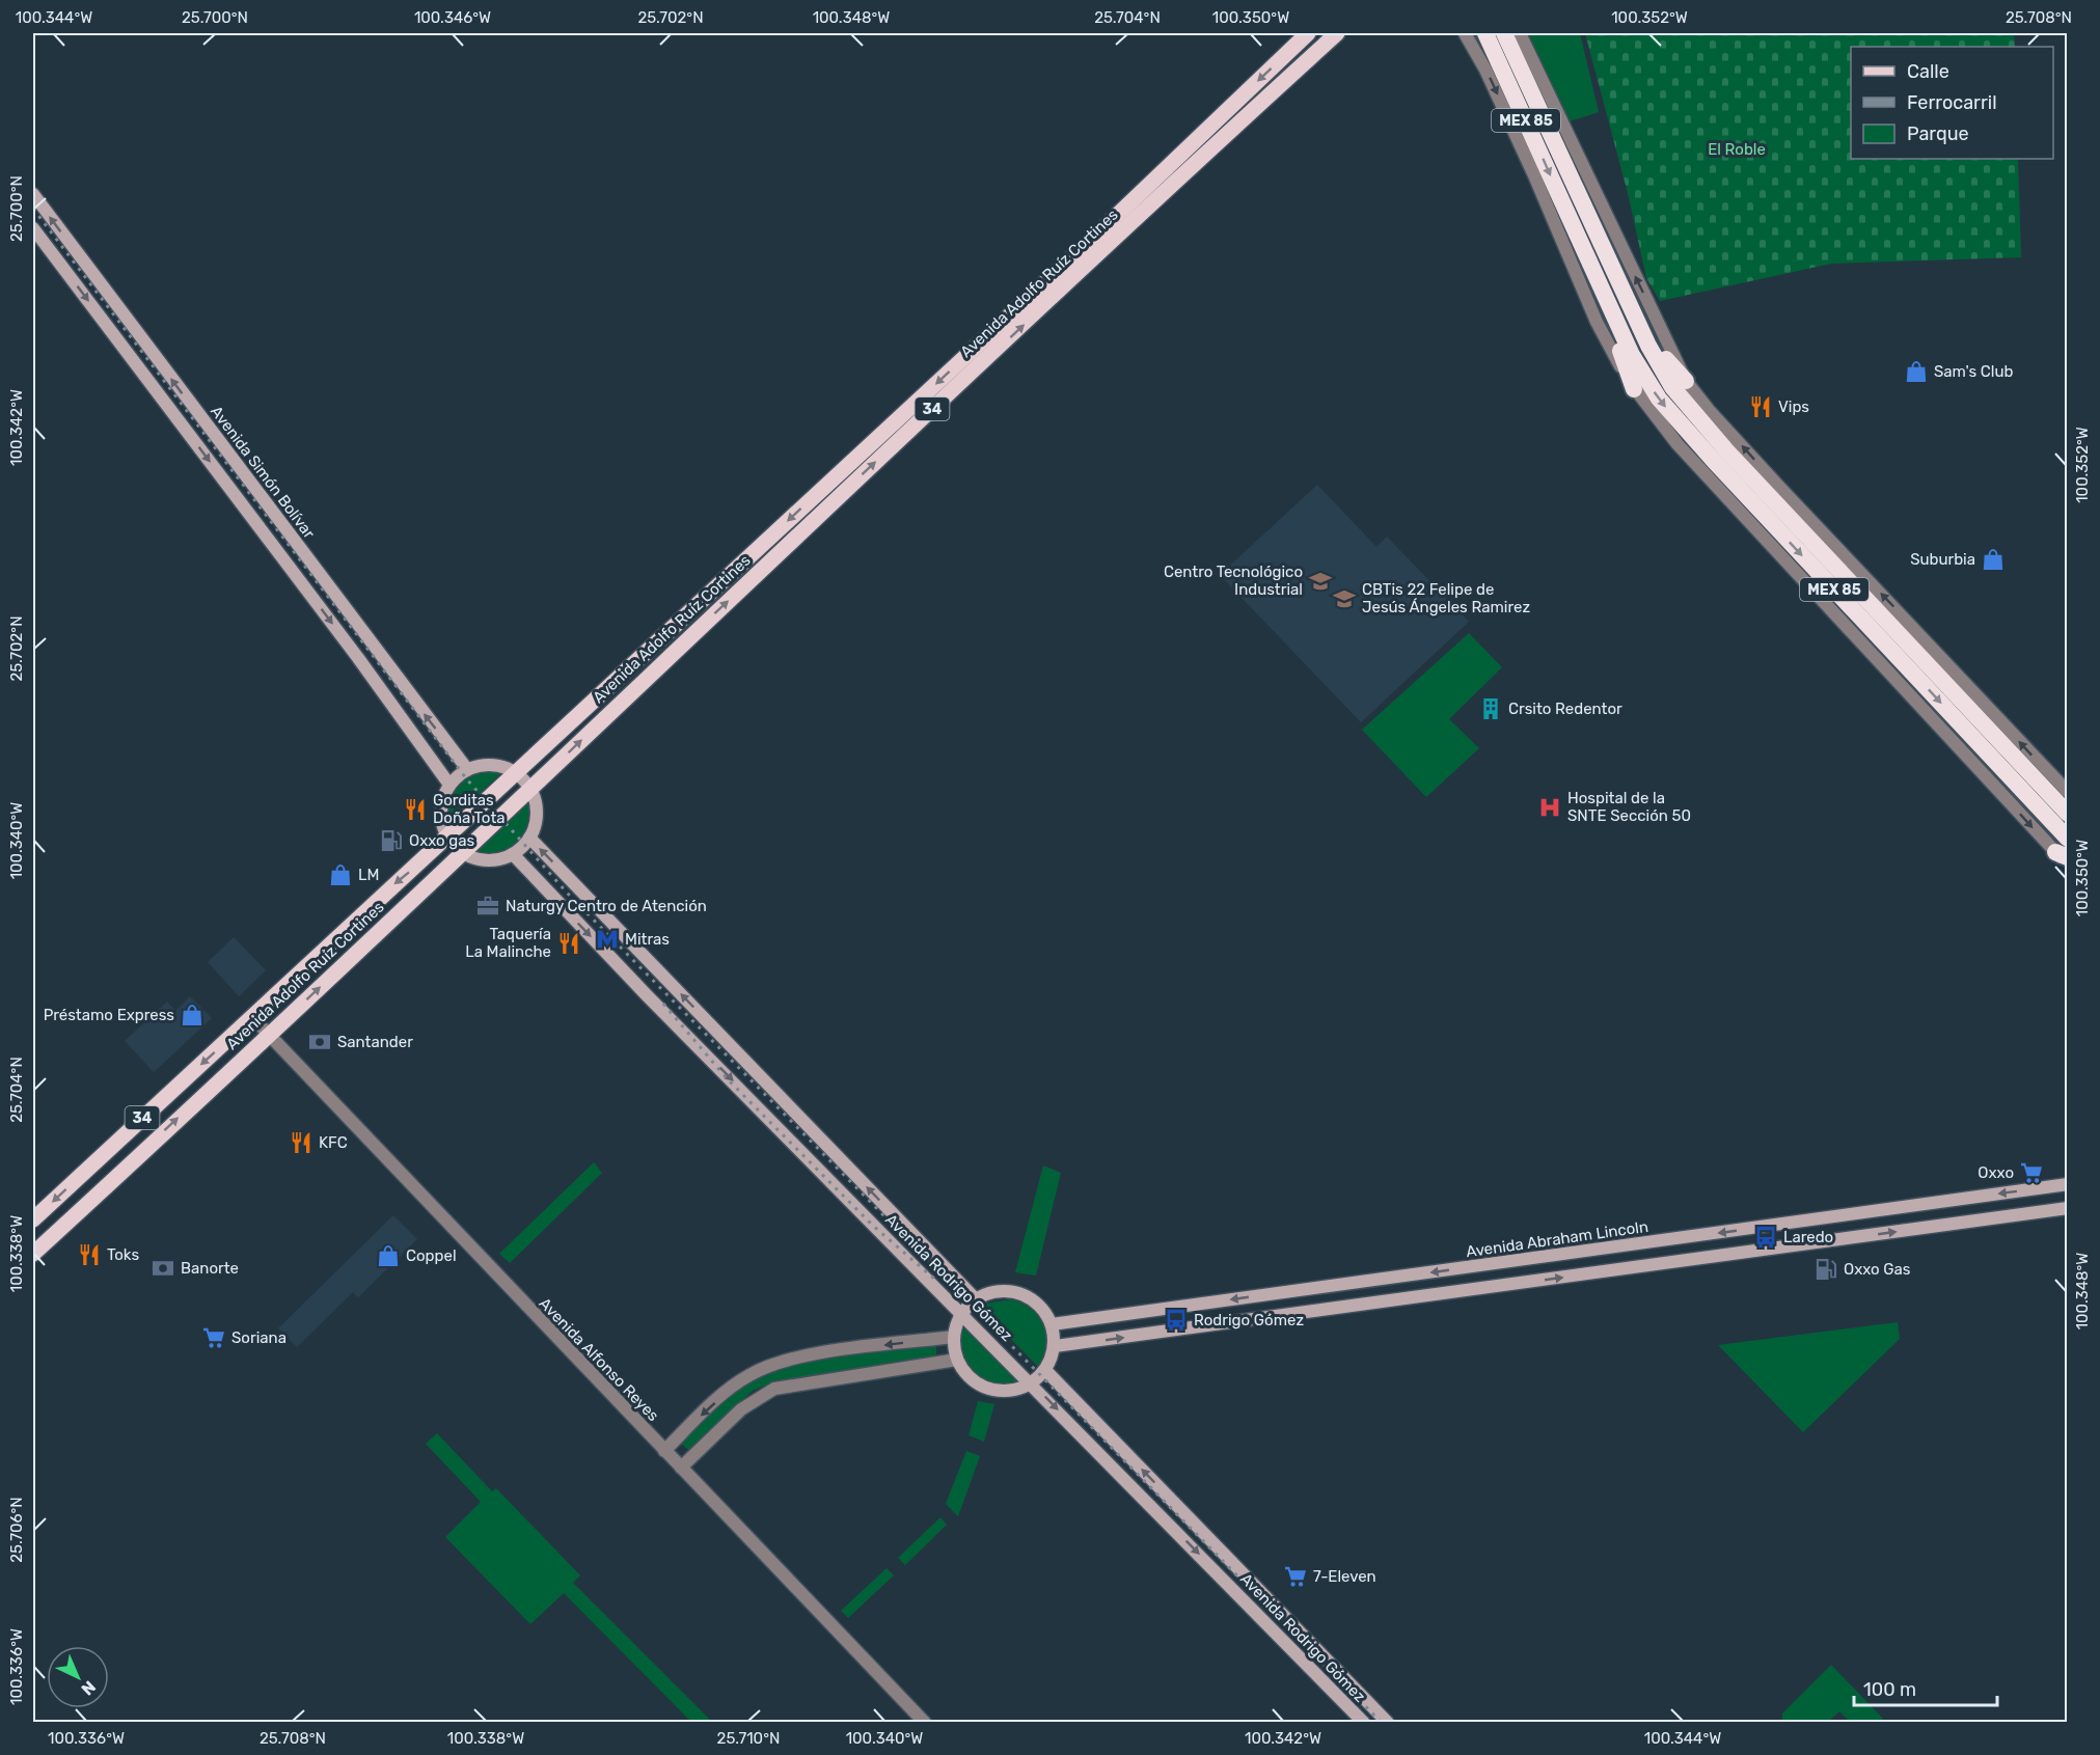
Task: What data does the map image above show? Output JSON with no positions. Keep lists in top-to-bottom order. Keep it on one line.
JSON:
{"streets":{"highway":["MEX 85"],"main road":["Avenida Adolfo Ruíz Cortines","34","Avenida Simón Bolívar","Avenida Abraham Lincoln","Avenida Rodrigo Gómez"],"street":["Avenida Alfonso Reyes"]},"crossings":[["Avenida Adolfo Ruíz Cortines","Avenida Alfonso Reyes"]],"parks":["El Roble"],"places":{"shop":["Sam's Club","Suburbia","LM","Préstamo Express","Coppel"],"restaurant":["Vips","Gorditas Doña Tota","Taquería La Malinche","KFC","Toks"],"school or university":["Centro Tecnológico Industrial","CBTis 22 Felipe de Jesús Ángeles Ramirez"],"building":["Crsito Redentor"],"hospital":["Hospital de la SNTE Sección 50"],"fuel station":["Oxxo gas","Oxxo Gas"],"office":["Naturgy Centro de Atención"],"metro station":["Mitras"],"bank":["Santander","Banorte"],"supermarket":["Oxxo","Soriana","7-Eleven"],"bus stop":["Laredo","Rodrigo Gómez"]},"legend":["Calle","Ferrocarril","Parque"],"scale_bar":"100 m","north":"bottom right","coordinates":["100.344°W","25.700°N","100.346°W","25.702°N","100.348°W","25.704°N","100.350°W","100.352°W","25.708°N","100.342°W","100.340°W","100.338°W","25.706°N","100.336°W","25.710°N"]}
